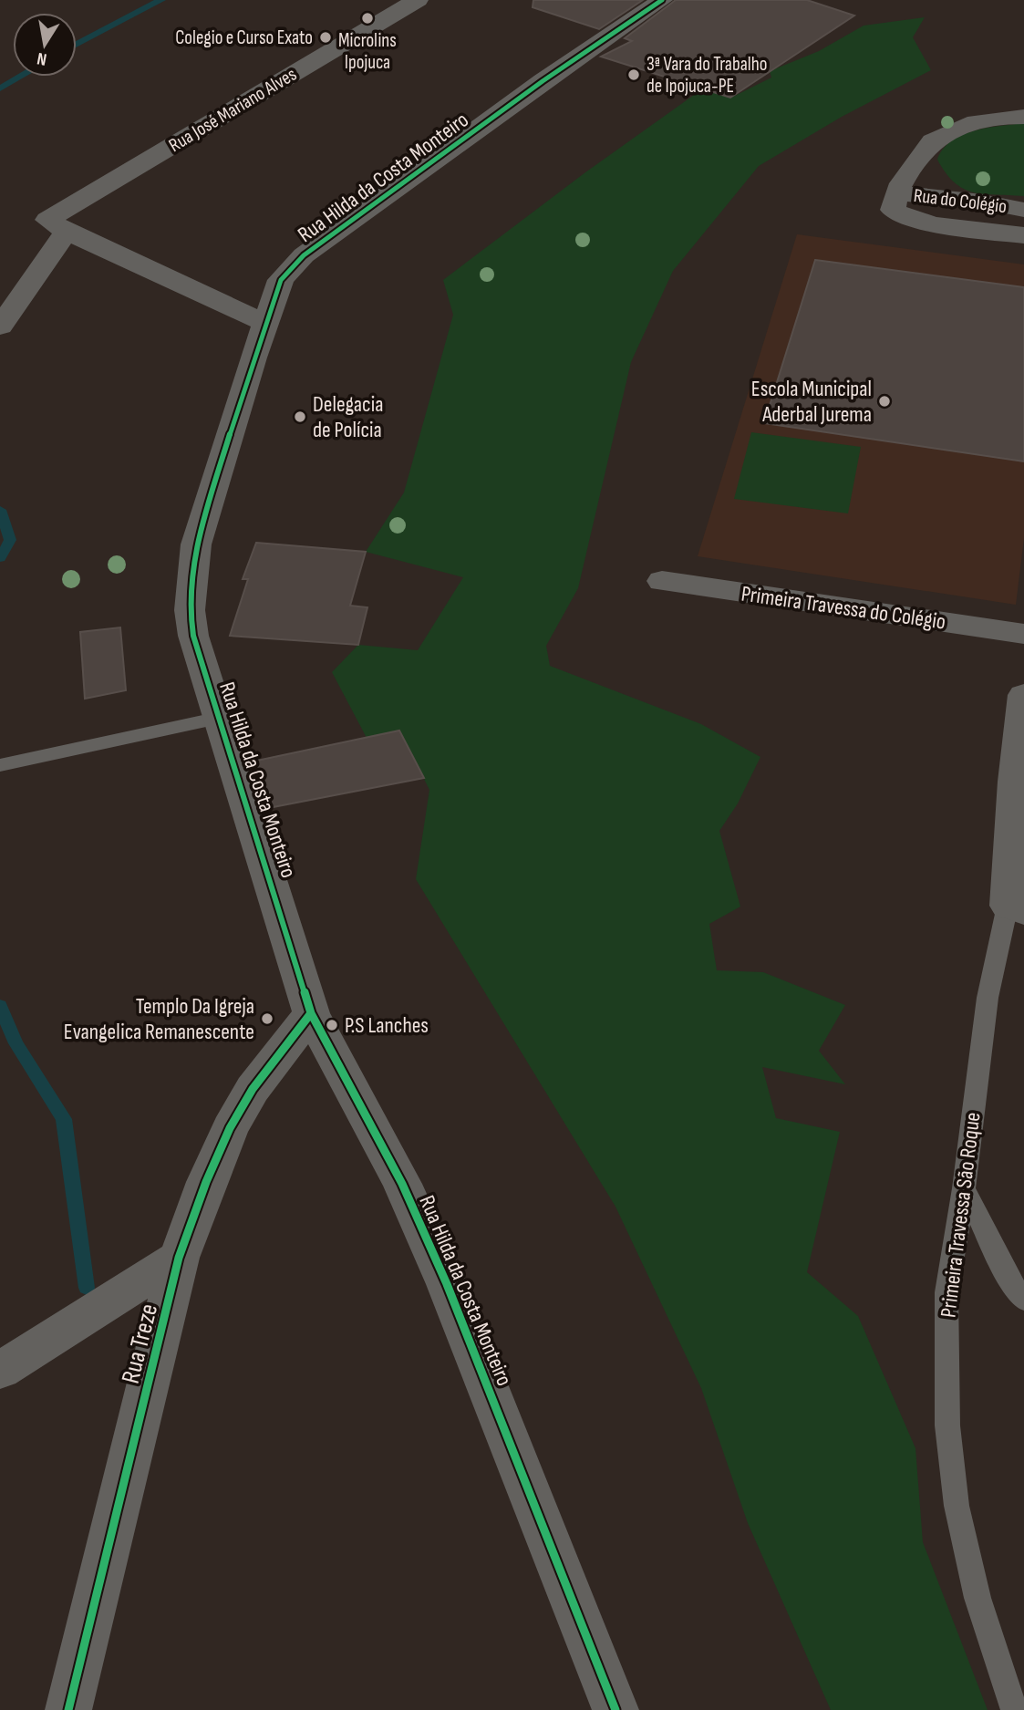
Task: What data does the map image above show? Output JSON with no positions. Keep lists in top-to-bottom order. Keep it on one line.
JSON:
{"streets":{"street":["Rua José Mariano Alves","Rua Hilda da Costa Monteiro","Rua do Colégio","Primeira Travessa do Colégio","Rua Treze"],"lane":["Primeira Travessa São Roque"]},"crossings":[["Rua Hilda da Costa Monteiro","Rua Treze"]],"places":["Microlins Ipojuca","Colegio e Curso Exato","3ª Vara do Trabalho de Ipojuca-PE","Escola Municipal Aderbal Jurema","Delegacia de Polícia","Templo Da Igreja Evangelica Remanescente","P.S Lanches"],"north":"bottom"}
